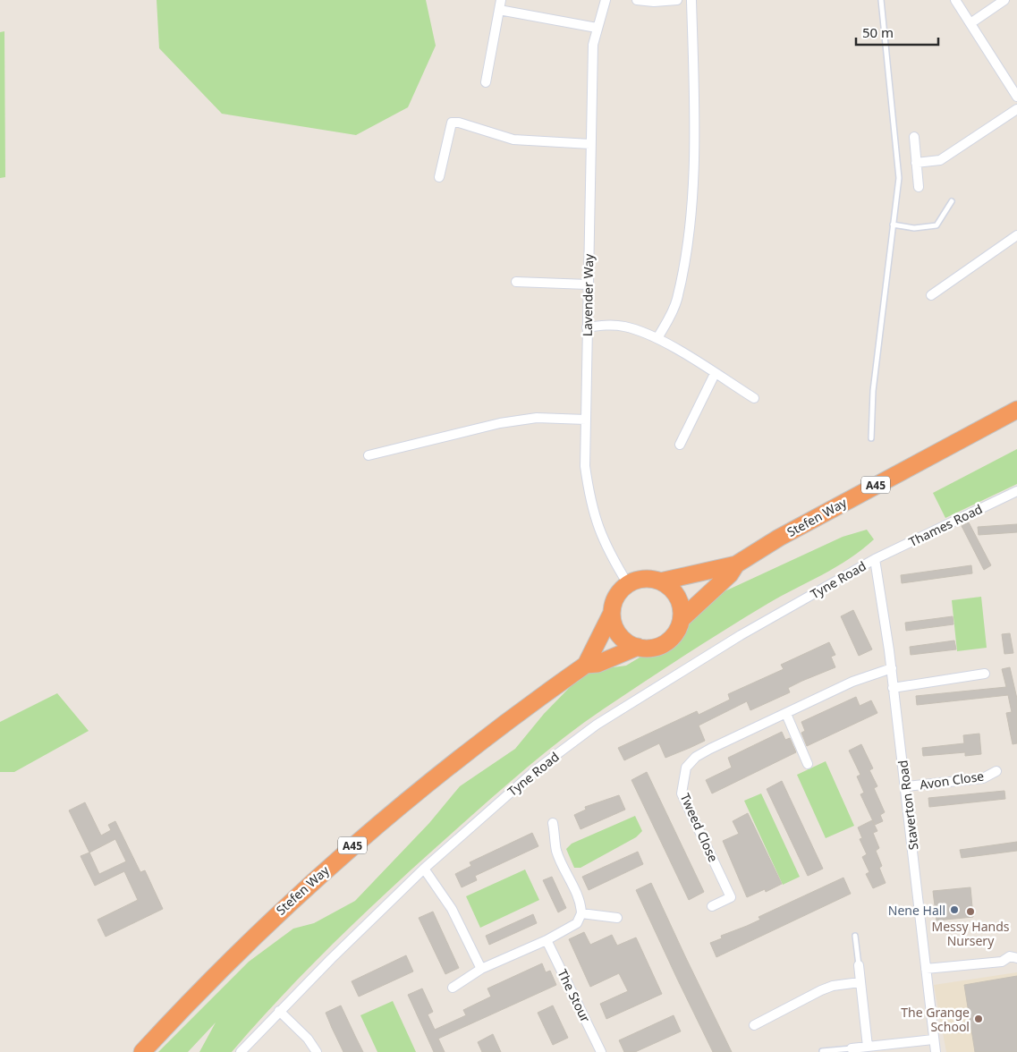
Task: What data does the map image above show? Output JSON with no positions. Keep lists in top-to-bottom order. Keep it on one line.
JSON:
{"streets":{"highway":["A45","Stefen Way"],"street":["Lavender Way","Thames Road","Tyne Road","Avon Close","Staverton Road","Tweed Close","The Stour"]},"crossings":[["Lavender Way","Stefen Way"],["Thames Road","Tyne Road"],["Thames Road","Staverton Road"],["Tyne Road","Staverton Road"],["Avon Close","Staverton Road"],["Staverton Road","Tweed Close"]],"places":["Nene Hall","Messy Hands Nursery","The Grange School"],"scale_bar":"50 m"}
